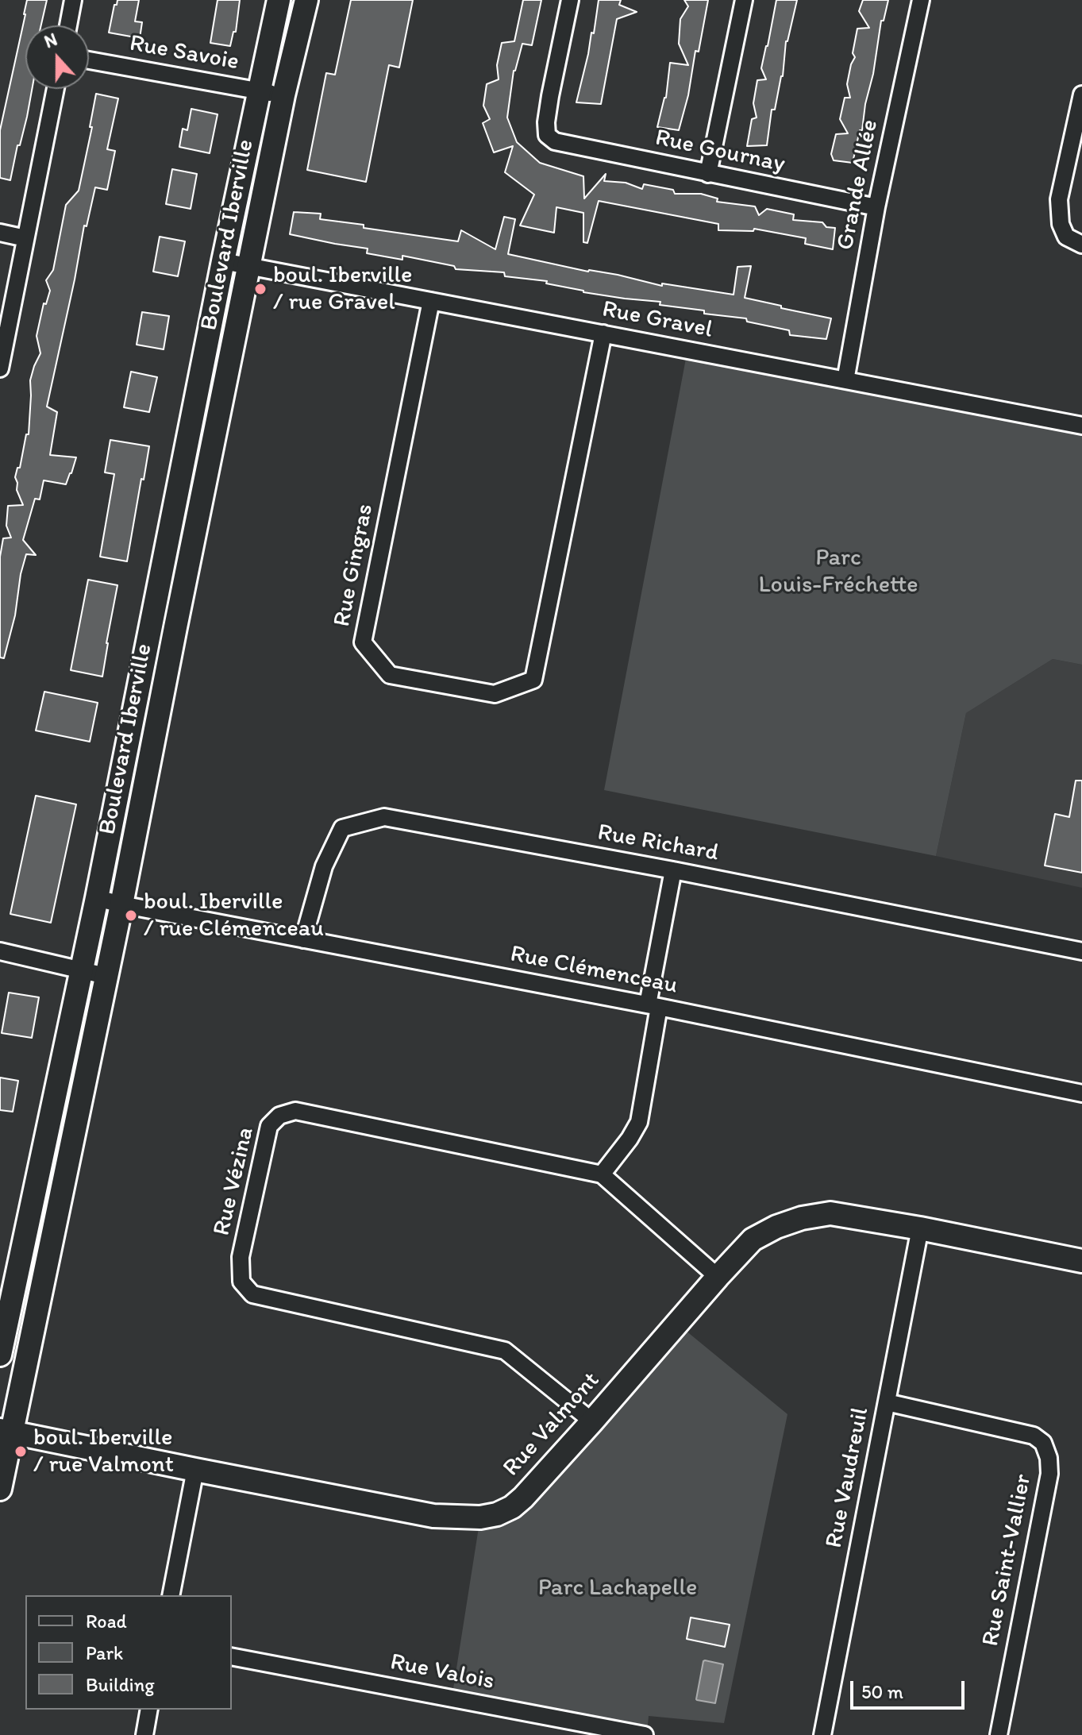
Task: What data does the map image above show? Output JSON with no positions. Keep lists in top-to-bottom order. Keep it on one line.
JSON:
{"streets":{"street":["Rue Savoie","Rue Gournay","Grande Allée","Boulevard Iberville","Rue Gravel","Rue Gingras","Rue Richard","Rue Clémenceau","Rue Vézina","Rue Valmont","Rue Vaudreuil","Rue Saint-Vallier","Rue Valois"]},"crossings":[["Rue Savoie","Boulevard Iberville"],["Rue Gournay","Grande Allée"],["Grande Allée","Rue Gravel"],["Boulevard Iberville","Rue Gravel"],["Boulevard Iberville","Rue Clémenceau"],["Boulevard Iberville","Rue Valmont"],["Rue Gravel","Rue Gingras"],["Rue Richard","Rue Clémenceau"],["Rue Vézina","Rue Valmont"],["Rue Valmont","Rue Vaudreuil"],["Rue Vaudreuil","Rue Saint-Vallier"]],"parks":["Parc Louis-Fréchette","Parc Lachapelle"],"places":["boul. Iberville / rue Gravel","boul. Iberville / rue Clémenceau","boul. Iberville / rue Valmont"],"legend":["Road","Park","Building"],"scale_bar":"50 m","north":"top"}
